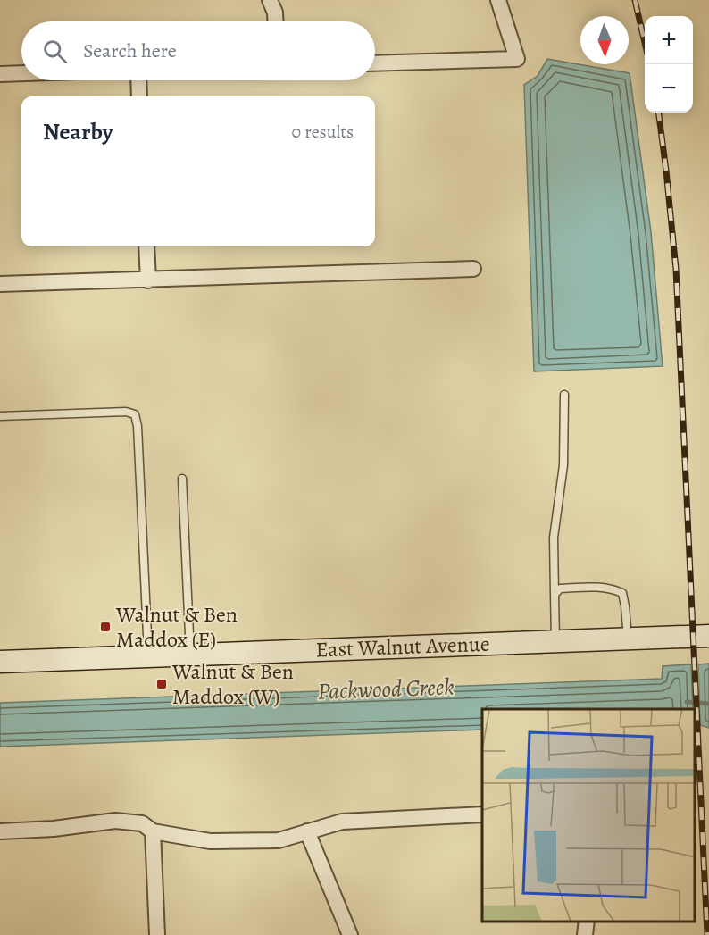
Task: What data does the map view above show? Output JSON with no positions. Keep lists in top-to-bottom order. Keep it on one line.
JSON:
{"streets":{"main road":["East Walnut Avenue"]},"water":["Packwood Creek"],"places":{"transit":["Walnut & Ben Maddox (E)","Walnut & Ben Maddox (W)"]},"north":"bottom","page":{"map_buttons":["+","−"],"search":"Search here","heading":["Nearby","0 results"]}}
